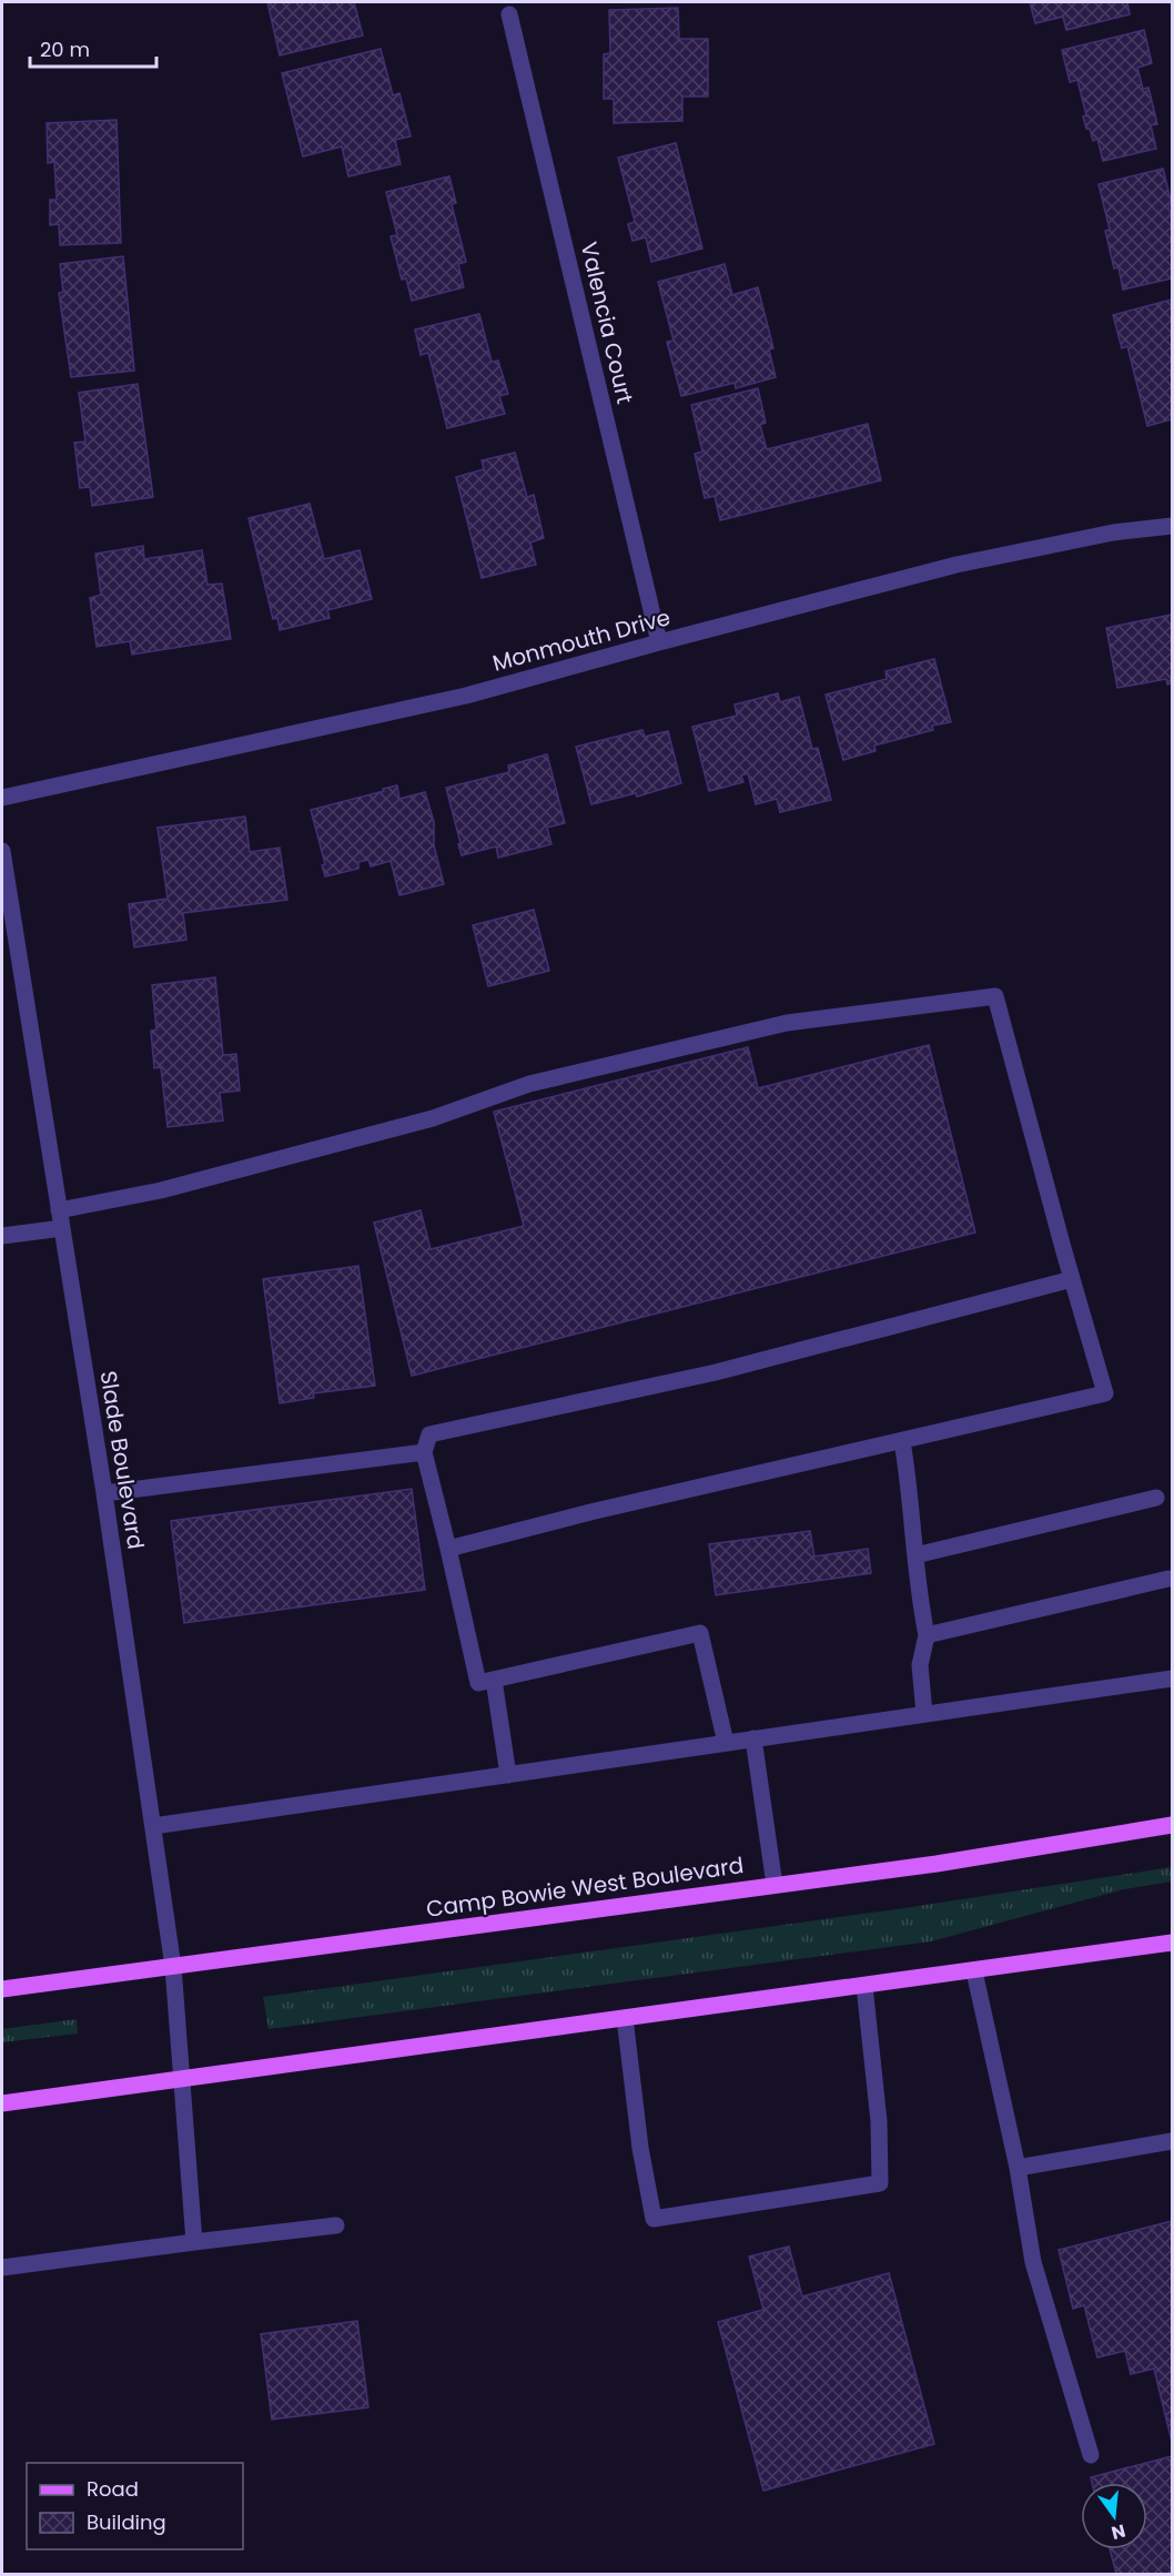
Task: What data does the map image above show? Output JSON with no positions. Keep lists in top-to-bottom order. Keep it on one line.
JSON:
{"streets":{"main road":["Camp Bowie West Boulevard"],"street":["Valencia Court","Monmouth Drive","Slade Boulevard"]},"crossings":[["Valencia Court","Monmouth Drive"],["Slade Boulevard","Camp Bowie West Boulevard"]],"legend":["Road","Building"],"scale_bar":"20 m","north":"bottom"}
